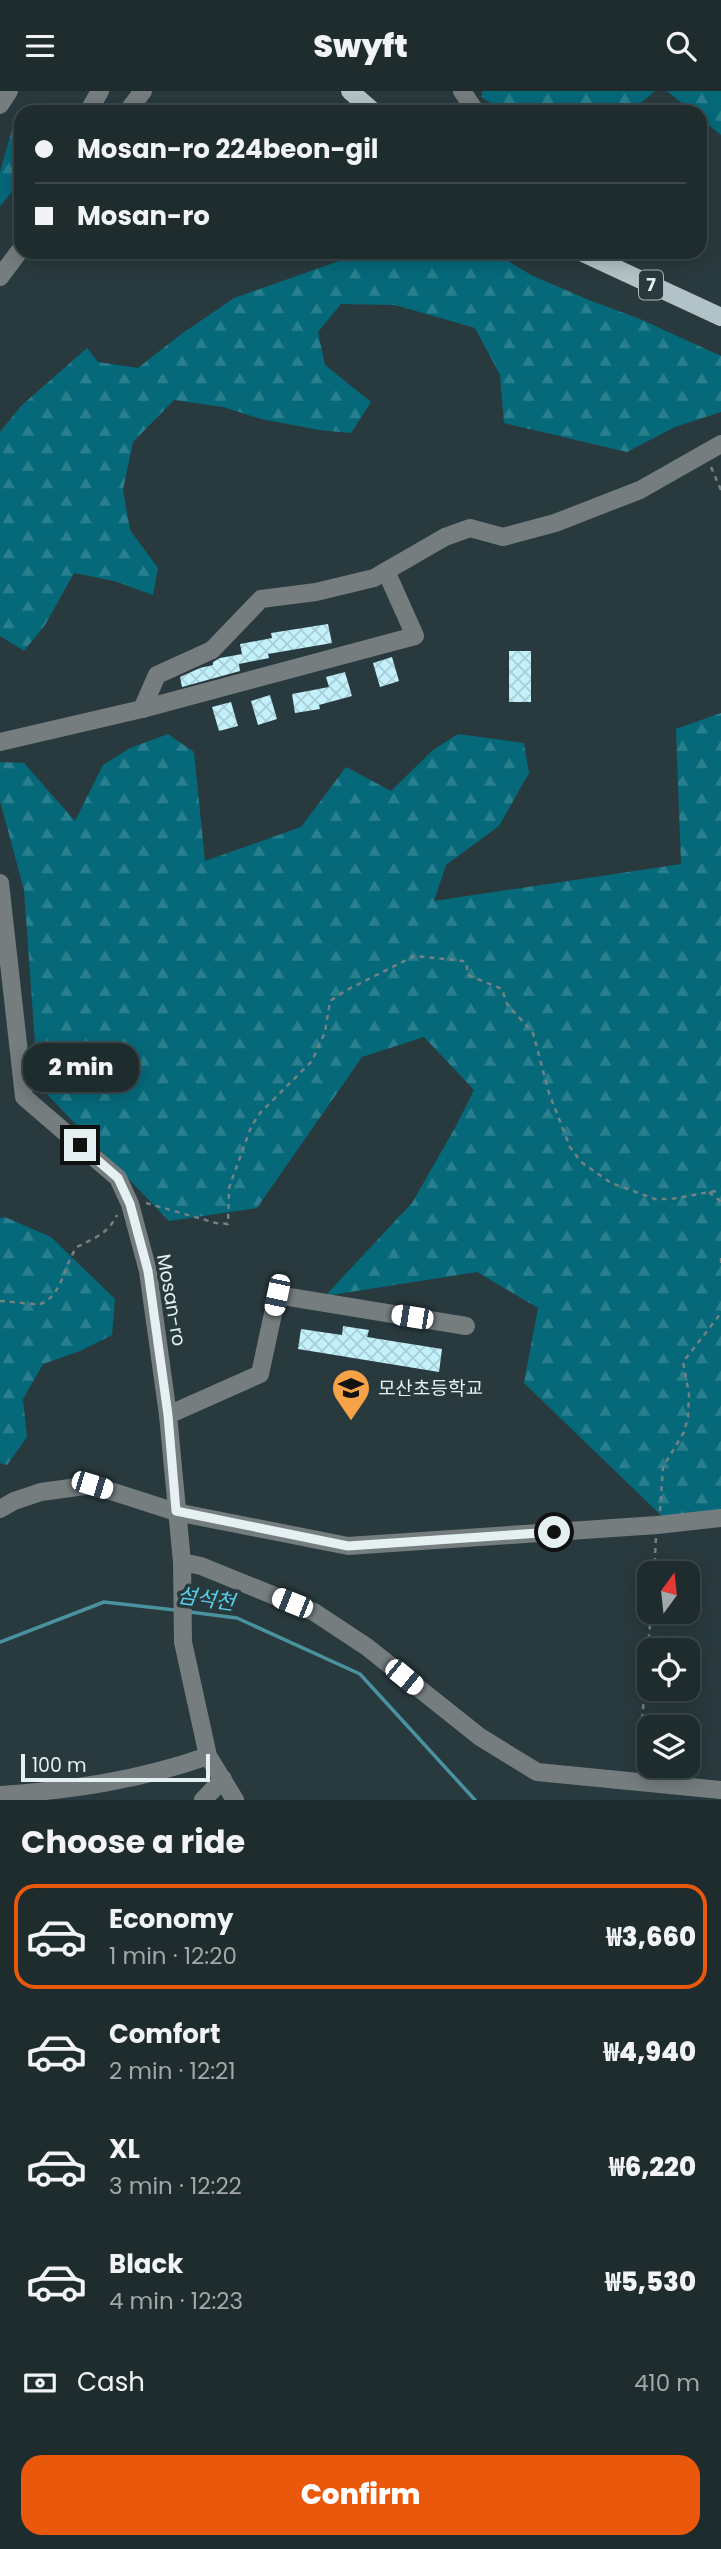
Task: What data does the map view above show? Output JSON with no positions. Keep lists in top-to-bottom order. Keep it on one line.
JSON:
{"streets":{"main road":["7"],"street":["Mosan-ro"]},"water":["섬석천"],"places":{"school or university":["모산초등학교"]},"scale_bar":"100 m","north":"top","page":{"header":"Swyft","banner":["Mosan-ro 224beon-gil","Mosan-ro"],"bubble":"2 min","scale":"100 m","heading":"Choose a ride","list":[{"name":"Economy","note":"1 min · 12:20","value":"₩3,660"},{"name":"Comfort","note":"2 min · 12:21","value":"₩4,940"},{"name":"XL","note":"3 min · 12:22","value":"₩6,220"},{"name":"Black","note":"4 min · 12:23","value":"₩5,530"}],"pay":["Cash","410 m"],"buttons":"Confirm"}}
